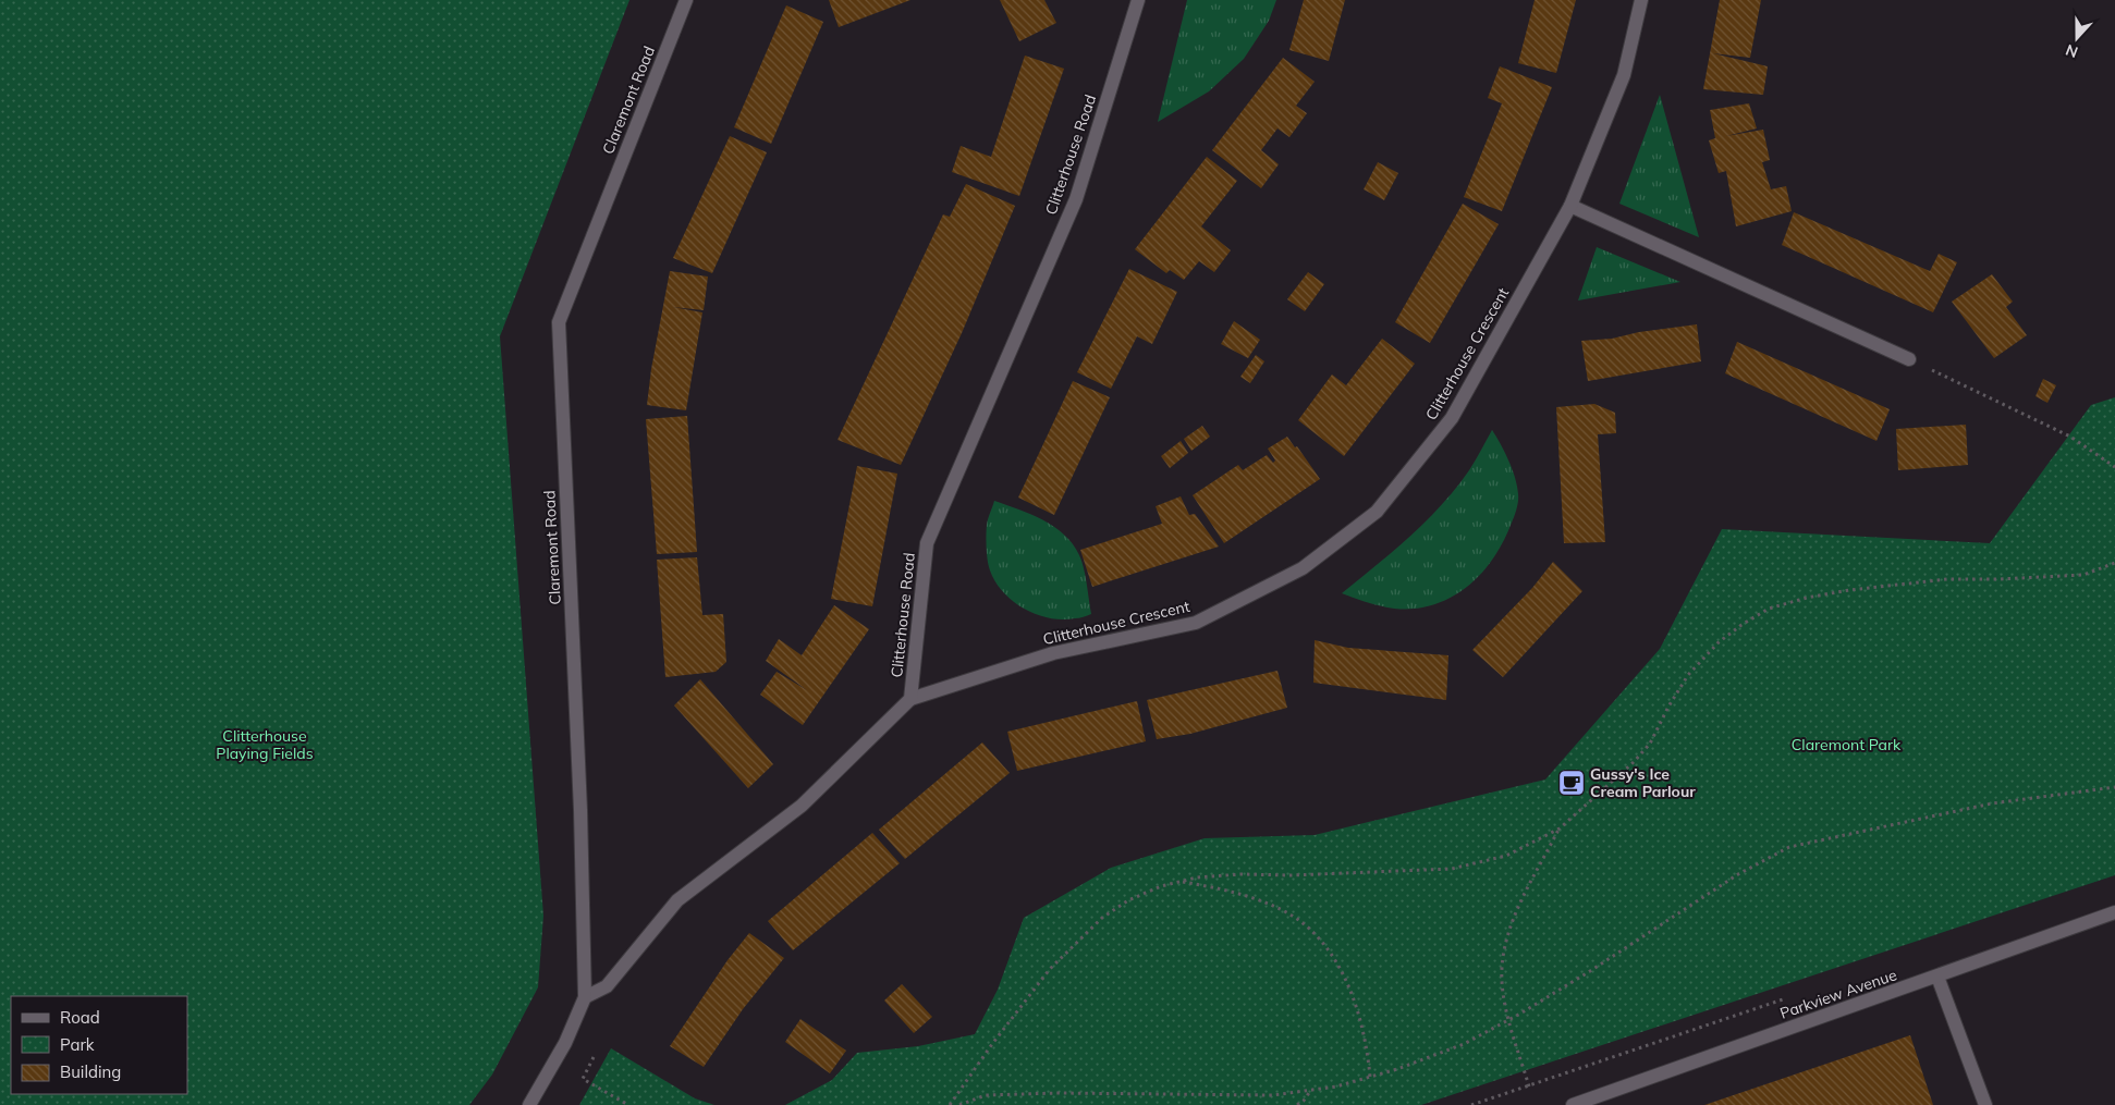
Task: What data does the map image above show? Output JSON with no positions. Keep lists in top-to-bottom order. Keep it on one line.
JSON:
{"streets":{"street":["Claremont Road","Clitterhouse Road","Clitterhouse Crescent","Parkview Avenue"]},"crossings":[["Claremont Road","Clitterhouse Road"],["Clitterhouse Road","Clitterhouse Crescent"]],"parks":["Clitterhouse Playing Fields","Claremont Park"],"places":{"cafe":["Gussy's Ice Cream Parlour"]},"legend":["Road","Park","Building"],"north":"bottom"}
